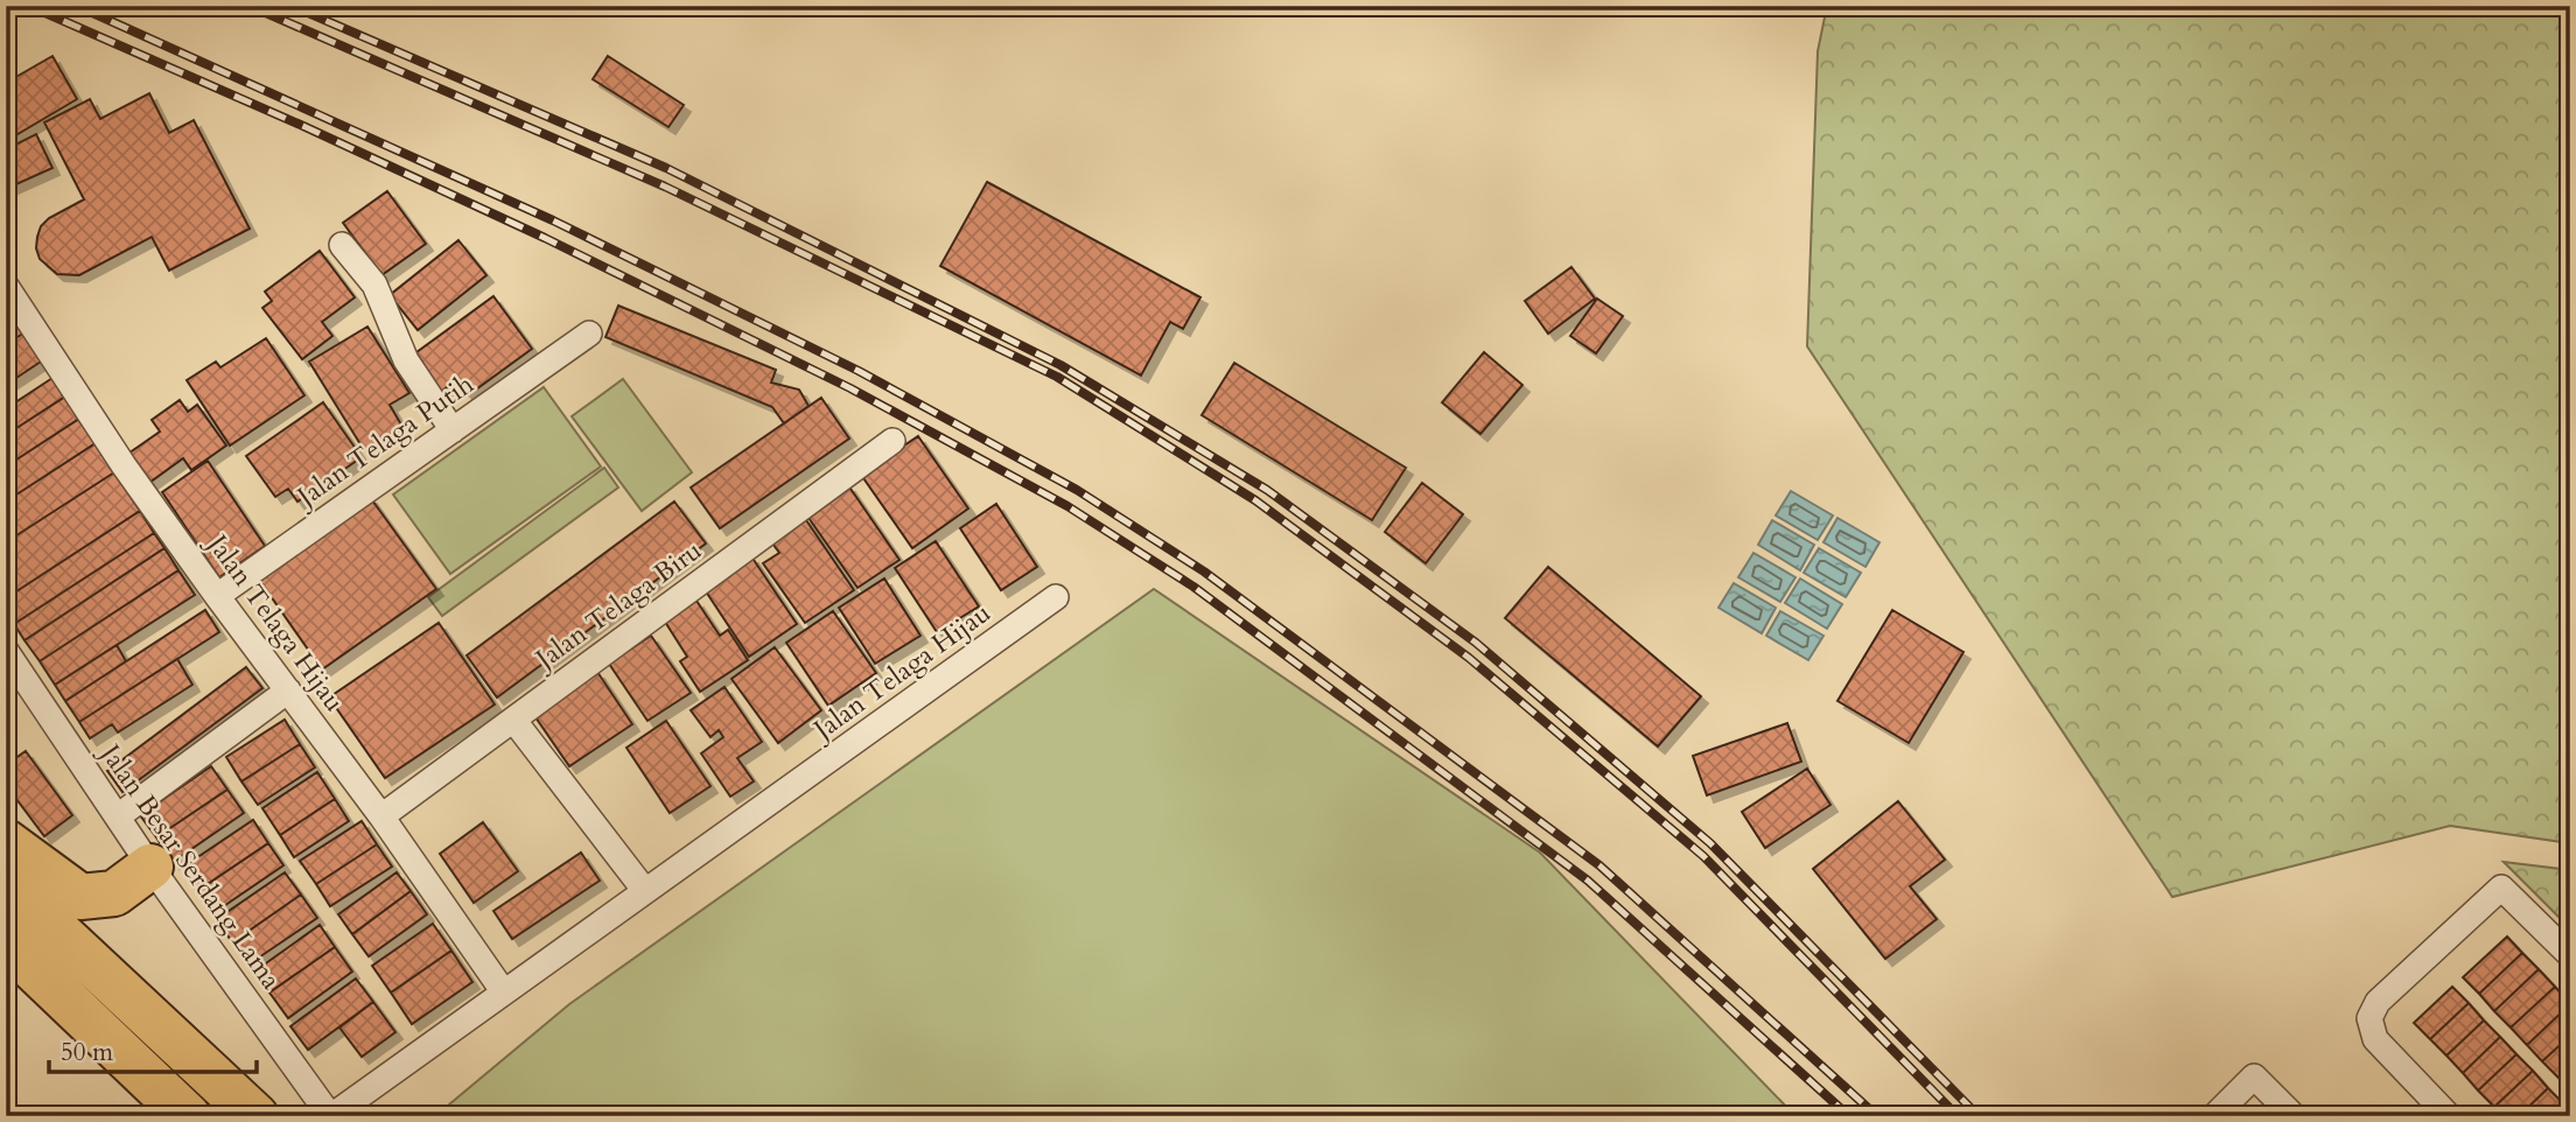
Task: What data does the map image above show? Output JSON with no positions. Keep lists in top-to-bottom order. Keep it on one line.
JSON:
{"streets":{"street":["Jalan Telaga Putih","Jalan Telaga Biru","Jalan Telaga Hijau","Jalan Besar Serdang Lama"]},"crossings":[["Jalan Telaga Putih","Jalan Telaga Hijau"],["Jalan Telaga Biru","Jalan Telaga Hijau"],["Jalan Telaga Hijau","Jalan Besar Serdang Lama"]],"scale_bar":"50 m"}
